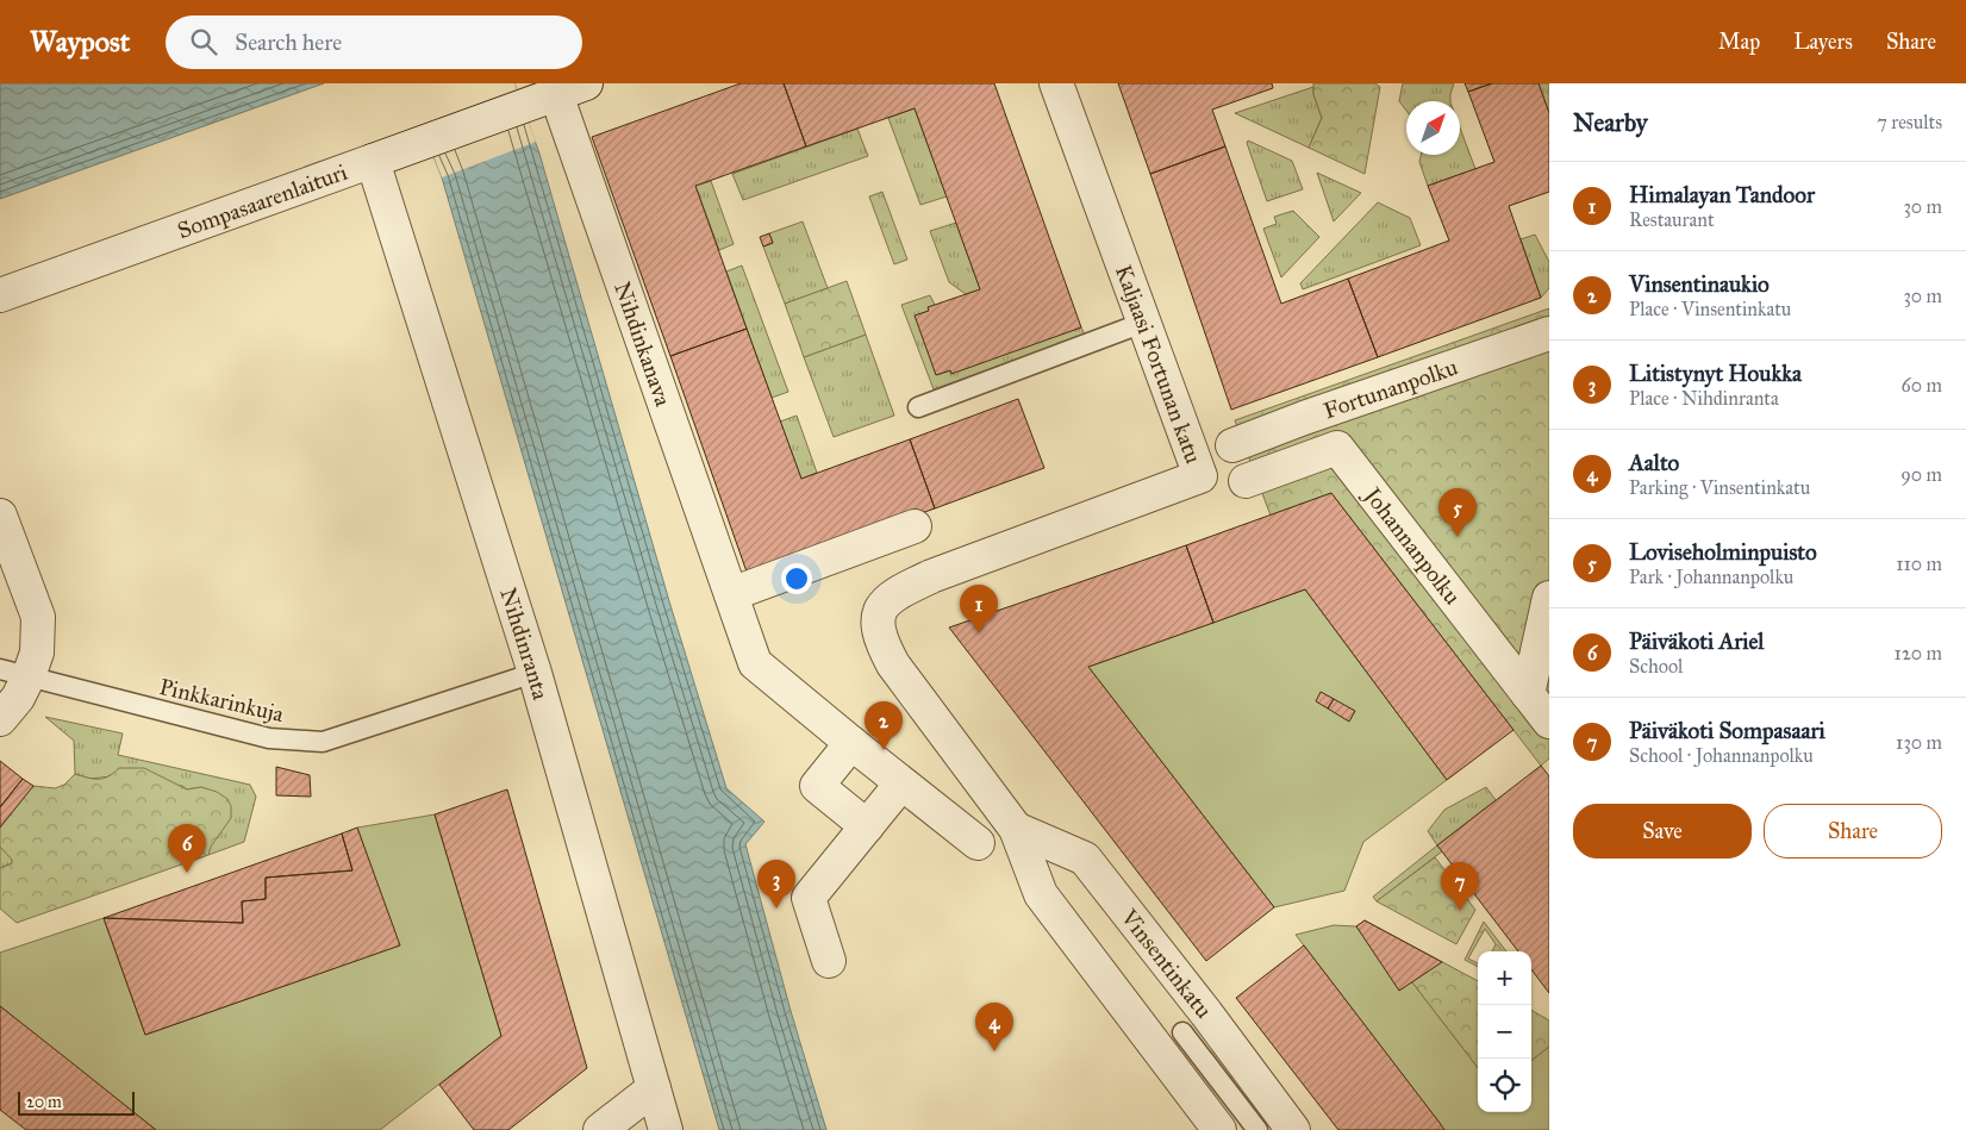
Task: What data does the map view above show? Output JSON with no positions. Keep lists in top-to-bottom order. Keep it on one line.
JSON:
{"streets":{"street":["Sompasaarenlaituri","Nihdinkanava","Kaljaasi Fortunan katu","Fortunanpolku","Johannanpolku","Nihdinranta","Vinsentinkatu"],"lane":["Pinkkarinkuja"]},"crossings":[["Sompasaarenlaituri","Nihdinkanava"],["Sompasaarenlaituri","Nihdinranta"],["Kaljaasi Fortunan katu","Vinsentinkatu"],["Nihdinranta","Pinkkarinkuja"]],"scale_bar":"20 m","north":"top right","page":{"header":"Waypost","search":"Search here","nav":["Map","Layers","Share"],"heading":["Nearby","7 results"],"list":[{"mark":"1","name":"Himalayan Tandoor","note":"Restaurant","value":"30 m"},{"mark":"2","name":"Vinsentinaukio","note":"Place · Vinsentinkatu","value":"30 m"},{"mark":"3","name":"Litistynyt Houkka","note":"Place · Nihdinranta","value":"60 m"},{"mark":"4","name":"Aalto","note":"Parking · Vinsentinkatu","value":"90 m"},{"mark":"5","name":"Loviseholminpuisto","note":"Park · Johannanpolku","value":"110 m"},{"mark":"6","name":"Päiväkoti Ariel","note":"School","value":"120 m"},{"mark":"7","name":"Päiväkoti Sompasaari","note":"School · Johannanpolku","value":"130 m"}],"pins":["5","1","2","6","3","7","4"],"buttons":["Save","Share"],"map_buttons":["+","−"],"scale":"20 m"}}
